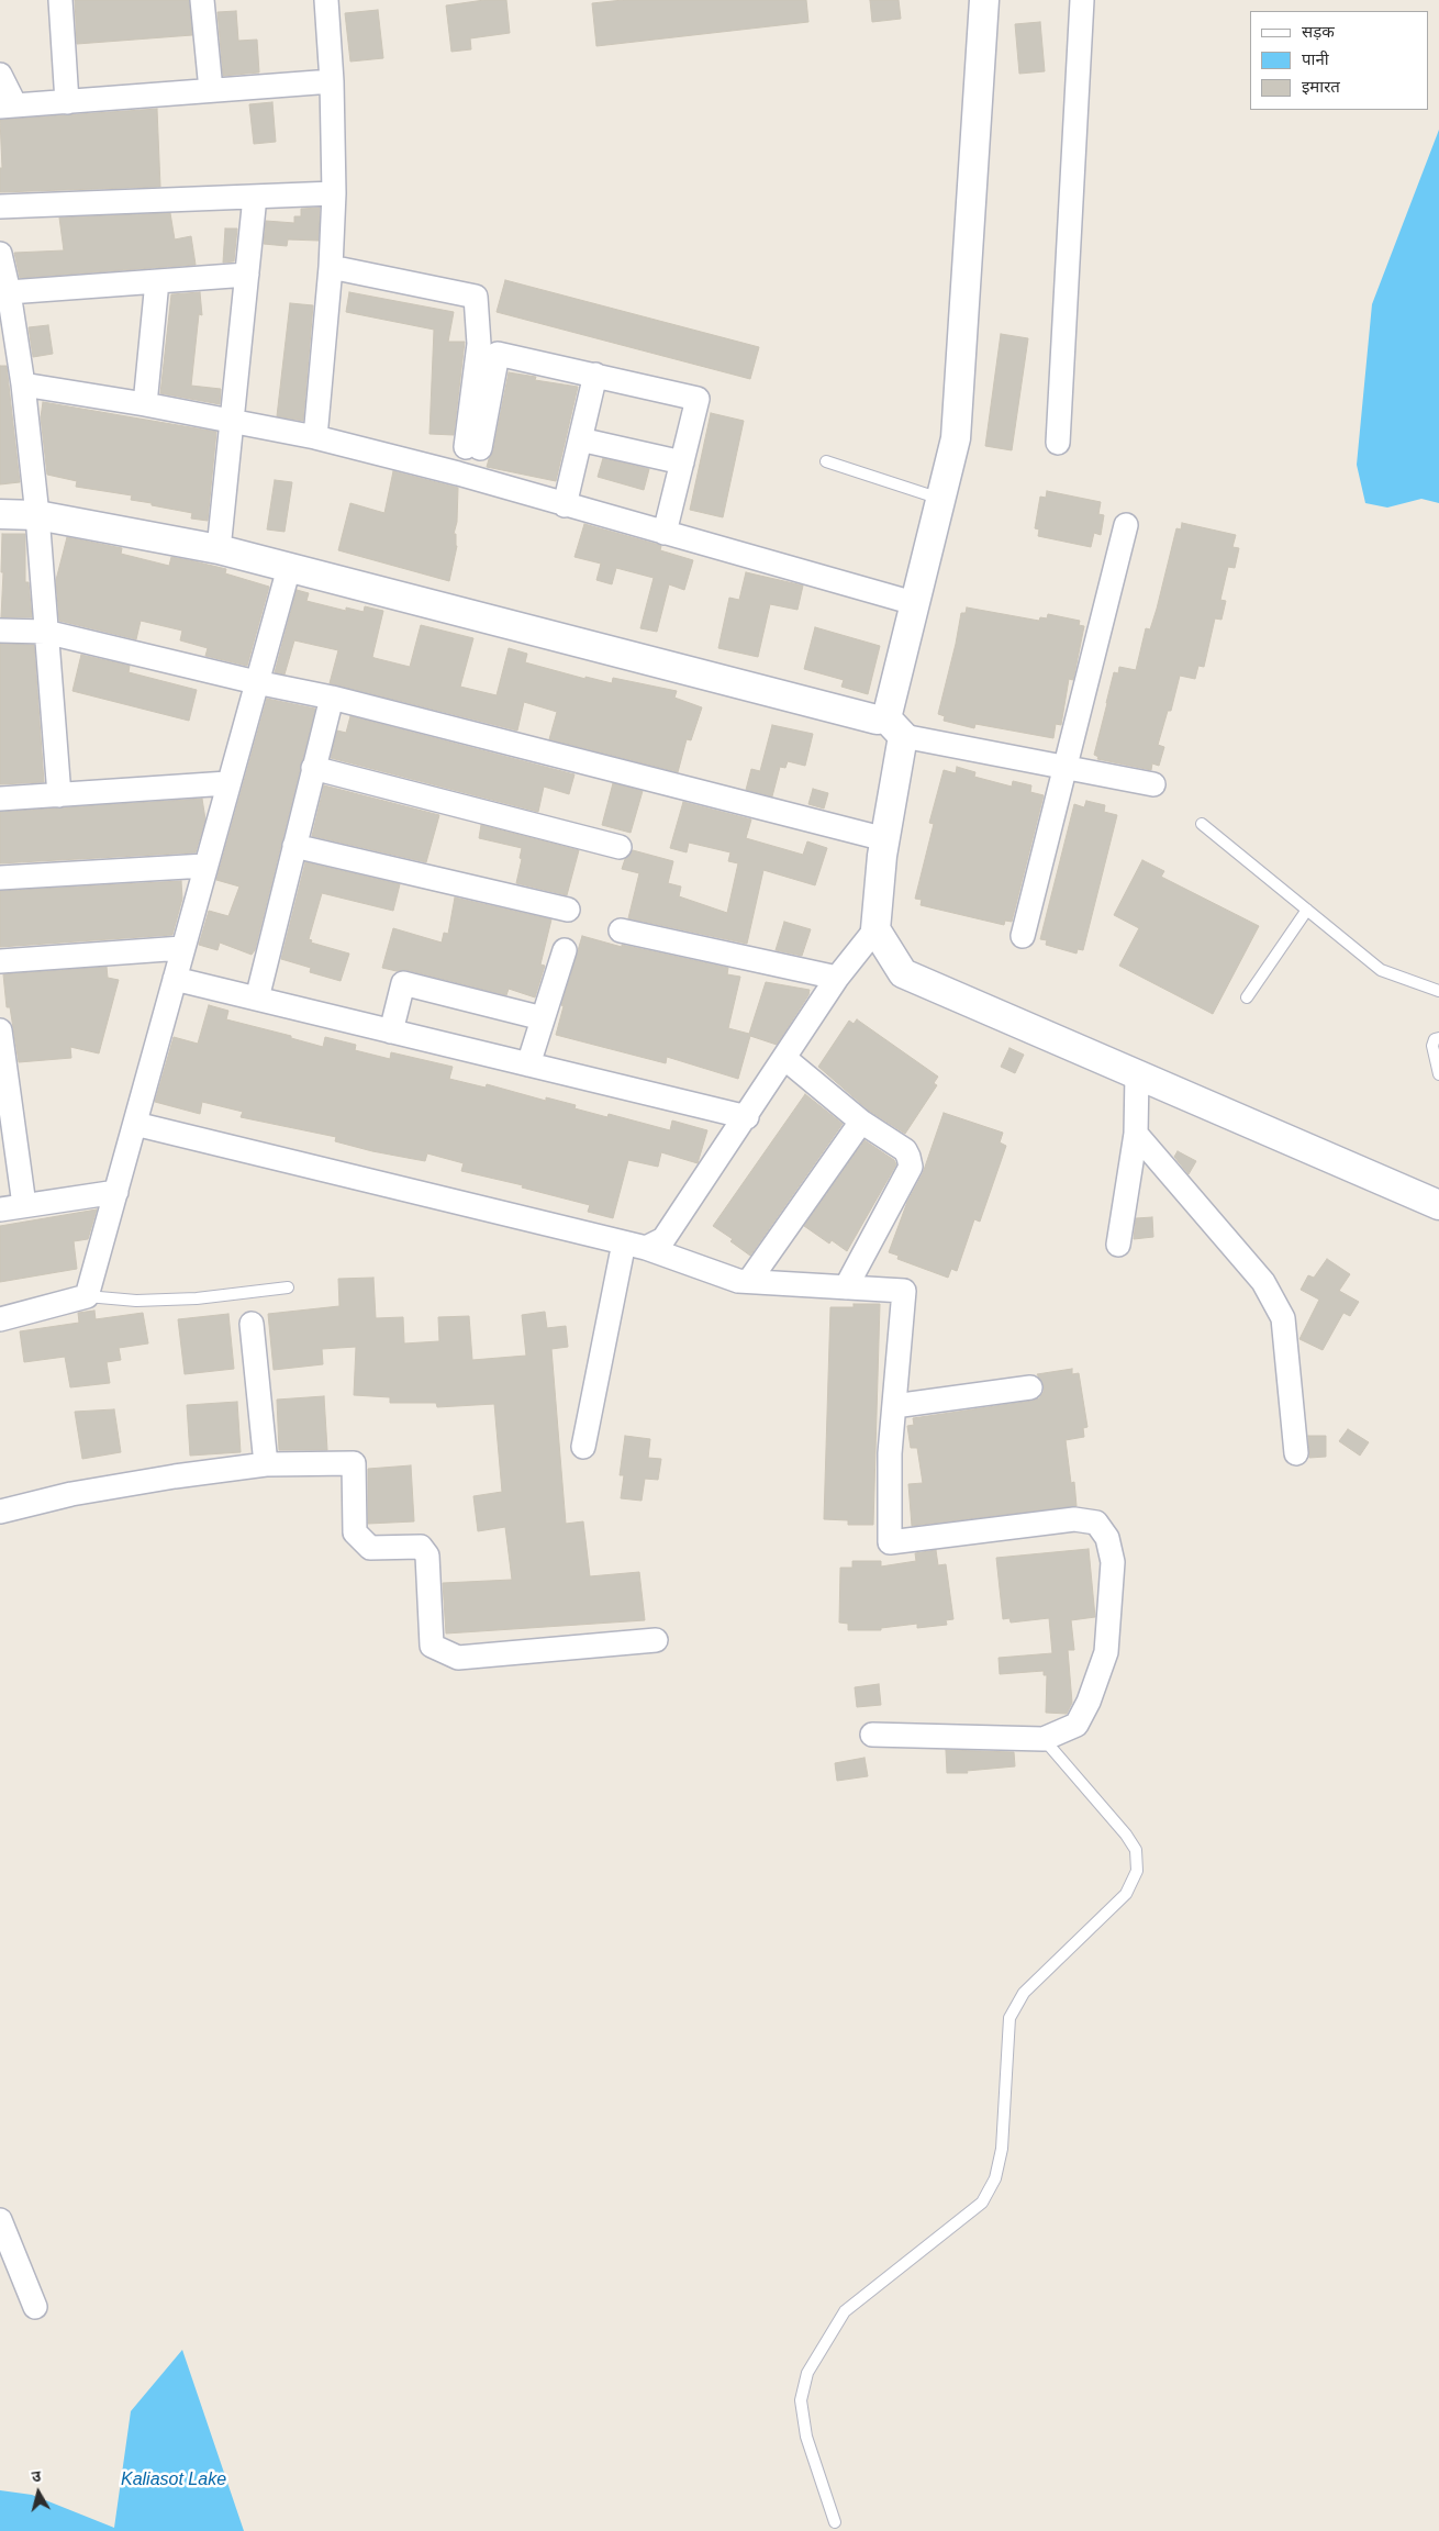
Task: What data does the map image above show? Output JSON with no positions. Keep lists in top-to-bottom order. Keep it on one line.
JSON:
{"water":["Kaliasot Lake"],"legend":["सड़क","पानी","इमारत"],"north":"top"}
